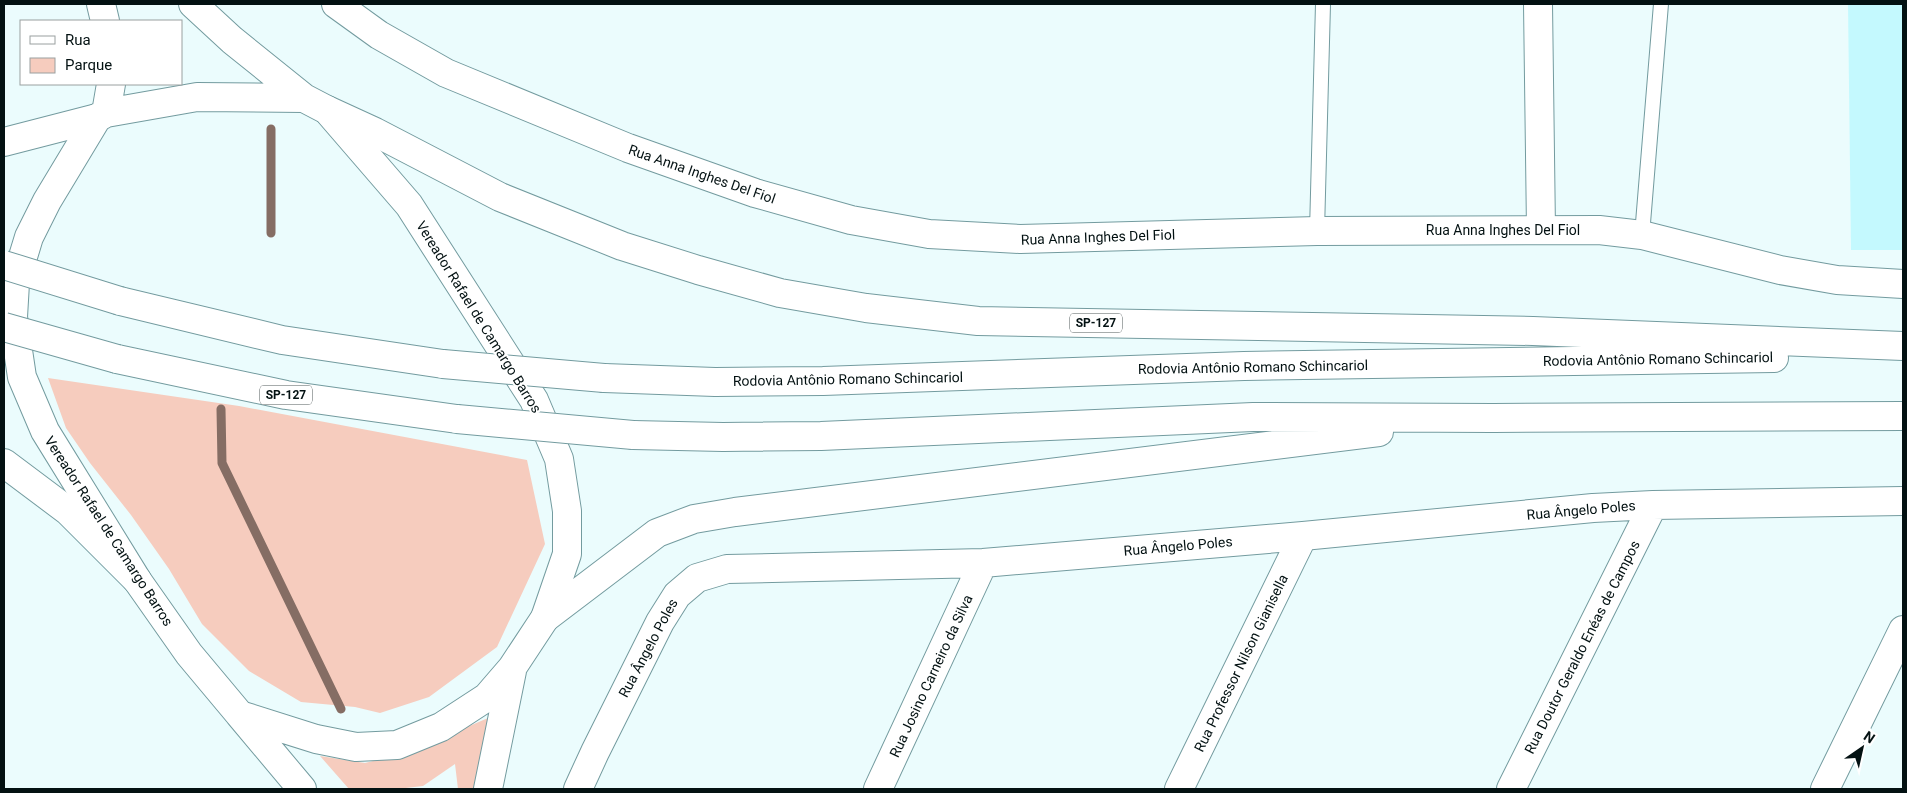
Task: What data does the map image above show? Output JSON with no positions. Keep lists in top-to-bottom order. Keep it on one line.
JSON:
{"streets":{"main road":["Rua Anna Inghes Del Fiol","Vereador Rafael de Camargo Barros","SP-127","Rodovia Antônio Romano Schincariol","Rua Ângelo Poles","Rua Doutor Geraldo Enéas de Campos","Rua Professor Nilson Gianisella","Rua Josino Carneiro da Silva"]},"crossings":[["Vereador Rafael de Camargo Barros","SP-127"],["Rua Ângelo Poles","Rua Doutor Geraldo Enéas de Campos"],["Rua Ângelo Poles","Rua Professor Nilson Gianisella"],["Rua Ângelo Poles","Rua Josino Carneiro da Silva"]],"legend":["Rua","Parque"],"north":"top right"}
